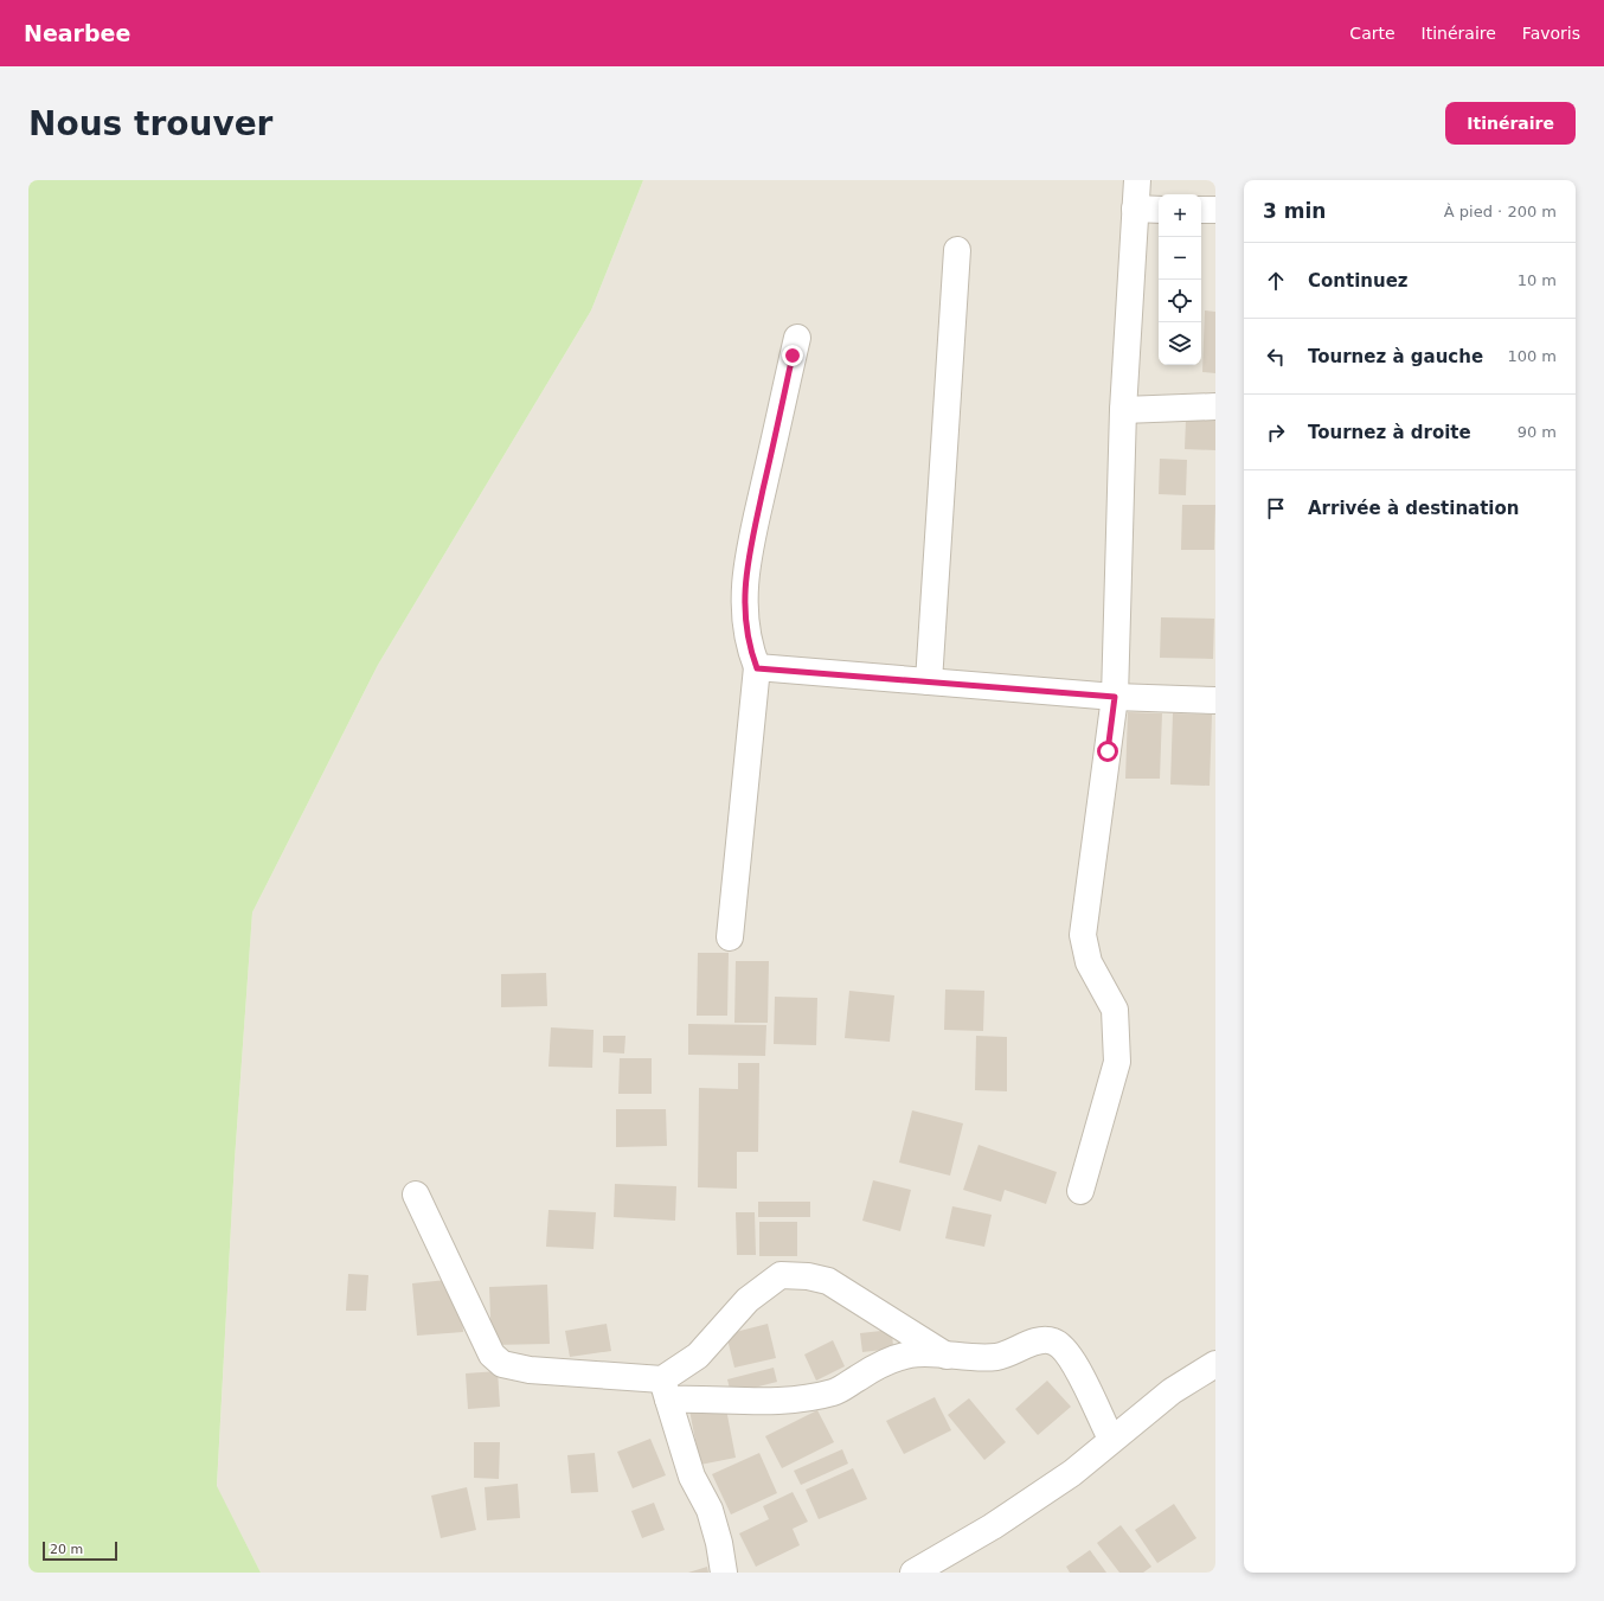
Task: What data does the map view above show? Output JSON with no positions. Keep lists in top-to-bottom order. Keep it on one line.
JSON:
{"scale_bar":"20 m","page":{"header":"Nearbee","nav":["Carte","Itinéraire","Favoris"],"buttons":"Itinéraire","title":"Nous trouver","heading":["3 min","À pied · 200 m"],"map_buttons":["+","−"],"list":[["Continuez","10 m"],["Tournez à gauche","100 m"],["Tournez à droite","90 m"],"Arrivée à destination"],"scale":"20 m"}}
